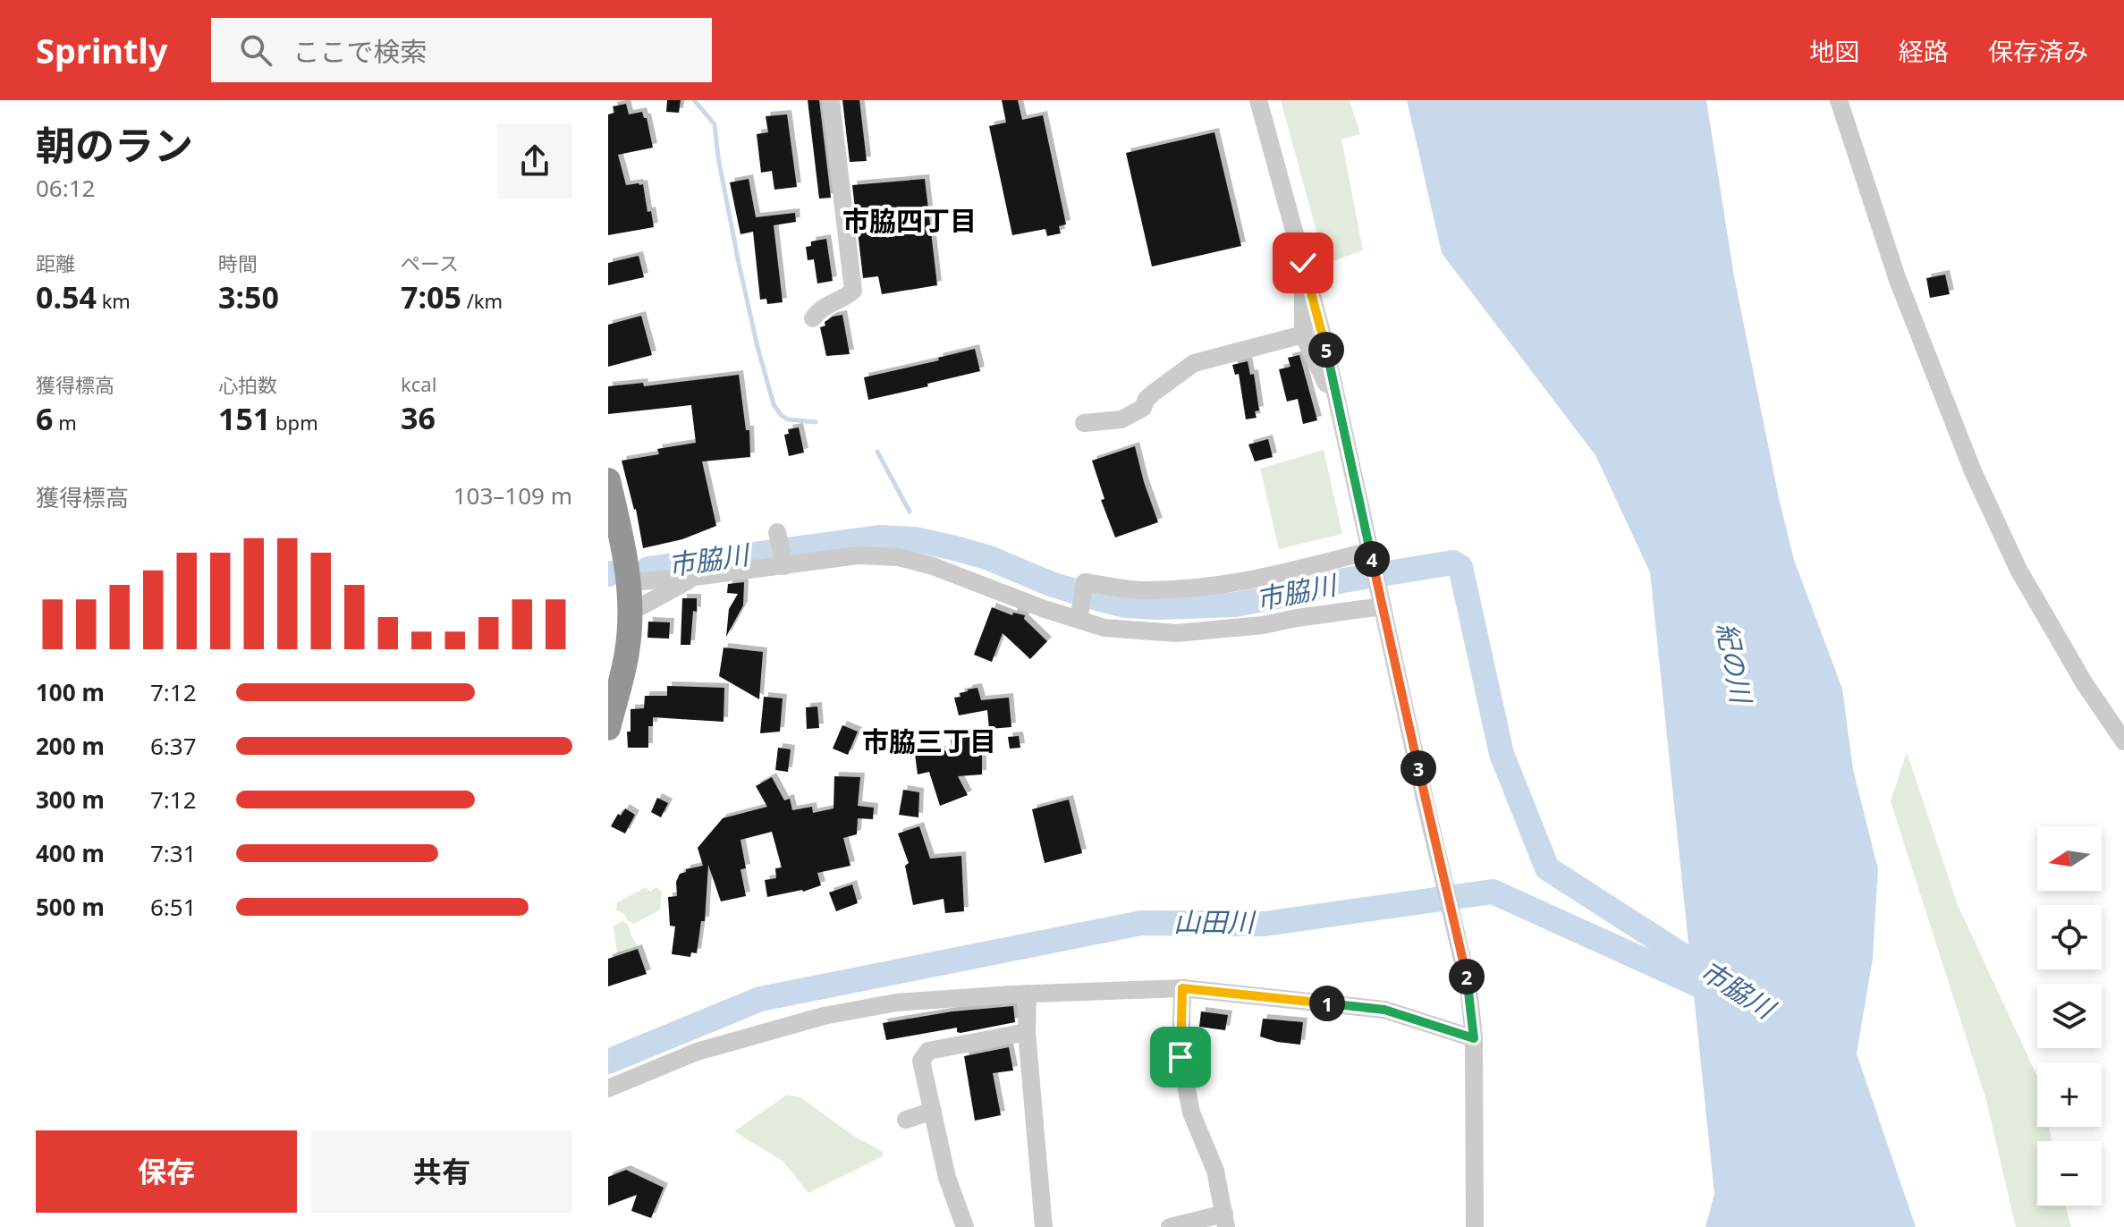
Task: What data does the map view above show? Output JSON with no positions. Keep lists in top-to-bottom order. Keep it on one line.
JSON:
{"districts":["市脇四丁目","市脇三丁目"],"water":["市脇川","紀の川","山田川"],"north":"left","page":{"header":"Sprintly","search":"ここで検索","nav":["地図","経路","保存済み"],"heading":["朝のラン","06:12"],"stats":[["距離","0.54 km"],["時間","3:50"],["ペース","7:05 /km"],["獲得標高","6 m"],["心拍数","151 bpm"],["kcal","36"]],"pins":["5","4","3","2","1"],"chart":["獲得標高","103–109 m"],"list":[{"name":"100 m","note":"7:12"},{"name":"200 m","note":"6:37"},{"name":"300 m","note":"7:12"},{"name":"400 m","note":"7:31"},{"name":"500 m","note":"6:51"}],"map_buttons":["+","−"],"buttons":["保存","共有"]}}
